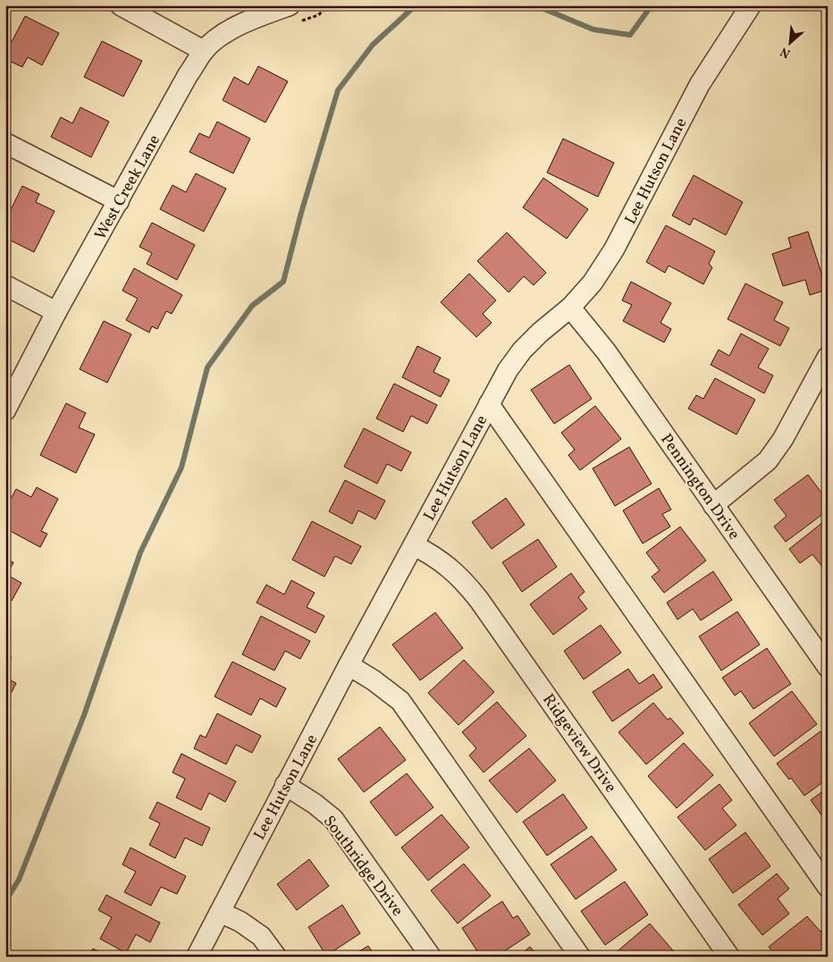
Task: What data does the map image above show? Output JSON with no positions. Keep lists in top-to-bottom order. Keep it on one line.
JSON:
{"streets":{"street":["Lee Hutson Lane","West Creek Lane","Pennington Drive","Ridgeview Drive","Southridge Drive"]},"crossings":[["Lee Hutson Lane","Pennington Drive"],["Lee Hutson Lane","Ridgeview Drive"],["Lee Hutson Lane","Southridge Drive"]],"north":"bottom left"}
